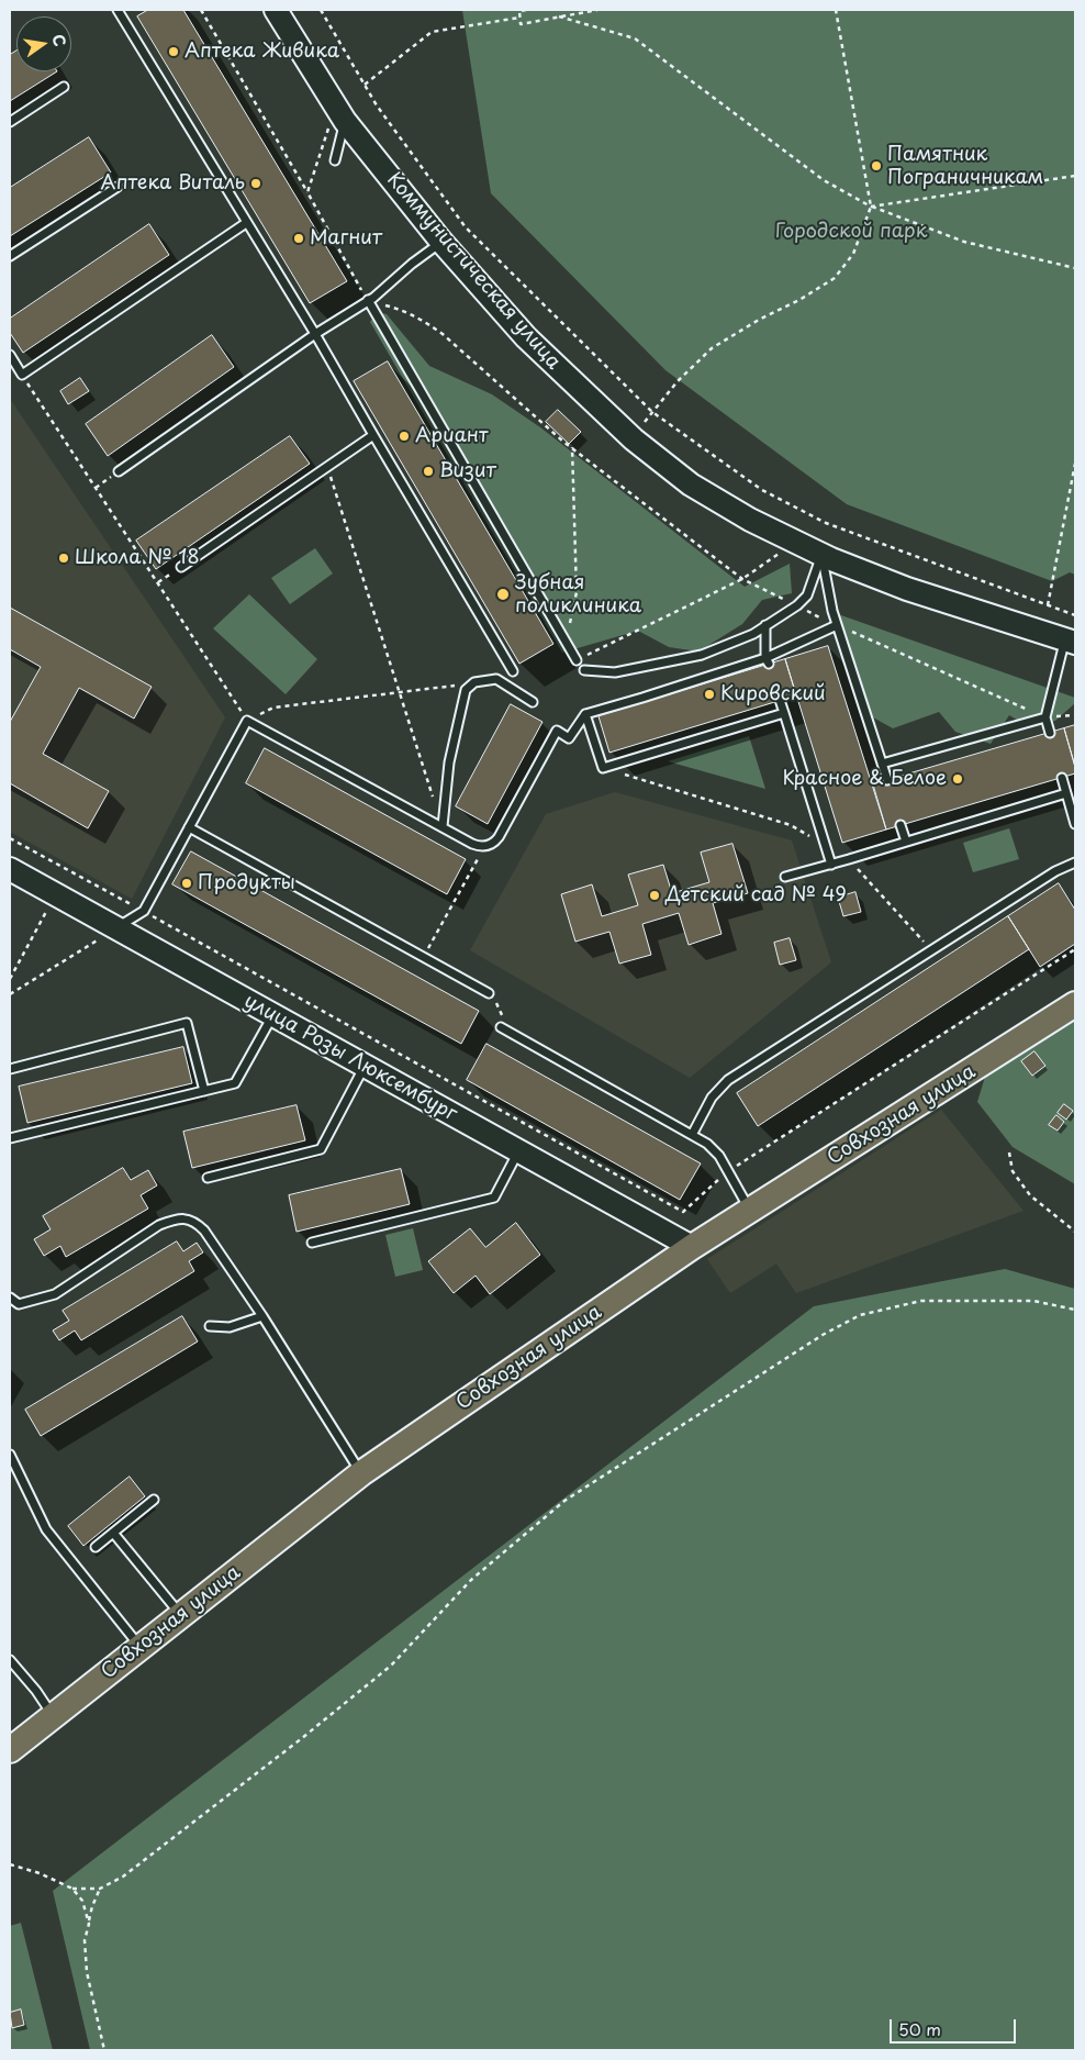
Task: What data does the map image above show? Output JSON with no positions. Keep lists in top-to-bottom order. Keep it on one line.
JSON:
{"streets":{"main road":["Совхозная улица"],"street":["Коммунистическая улица","улица Розы Люксембург"]},"crossings":[["улица Розы Люксембург","Совхозная улица"]],"parks":["Городской парк"],"places":["Аптека Живика","Памятник Пограничникам","Аптека Виталь","Магнит","Ариант","Визит","Школа № 18","Зубная поликлиника","Кировский","Красное & Белое","Продукты","Детский сад № 49"],"scale_bar":"50 m","north":"right"}
